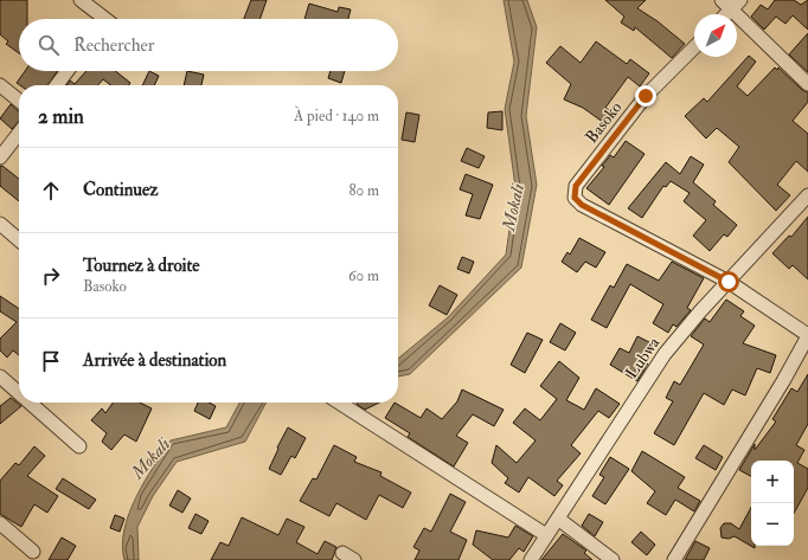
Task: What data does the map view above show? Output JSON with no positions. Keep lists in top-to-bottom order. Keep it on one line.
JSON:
{"streets":{"street":["Basoko","Lubwa"]},"crossings":[["Basoko","Lubwa"]],"water":["Mokali"],"north":"top right","page":{"search":"Rechercher","heading":["2 min","À pied · 140 m"],"list":[["Continuez","80 m"],["Tournez à droite","Basoko","60 m"],"Arrivée à destination"],"map_buttons":["+","−"]}}
